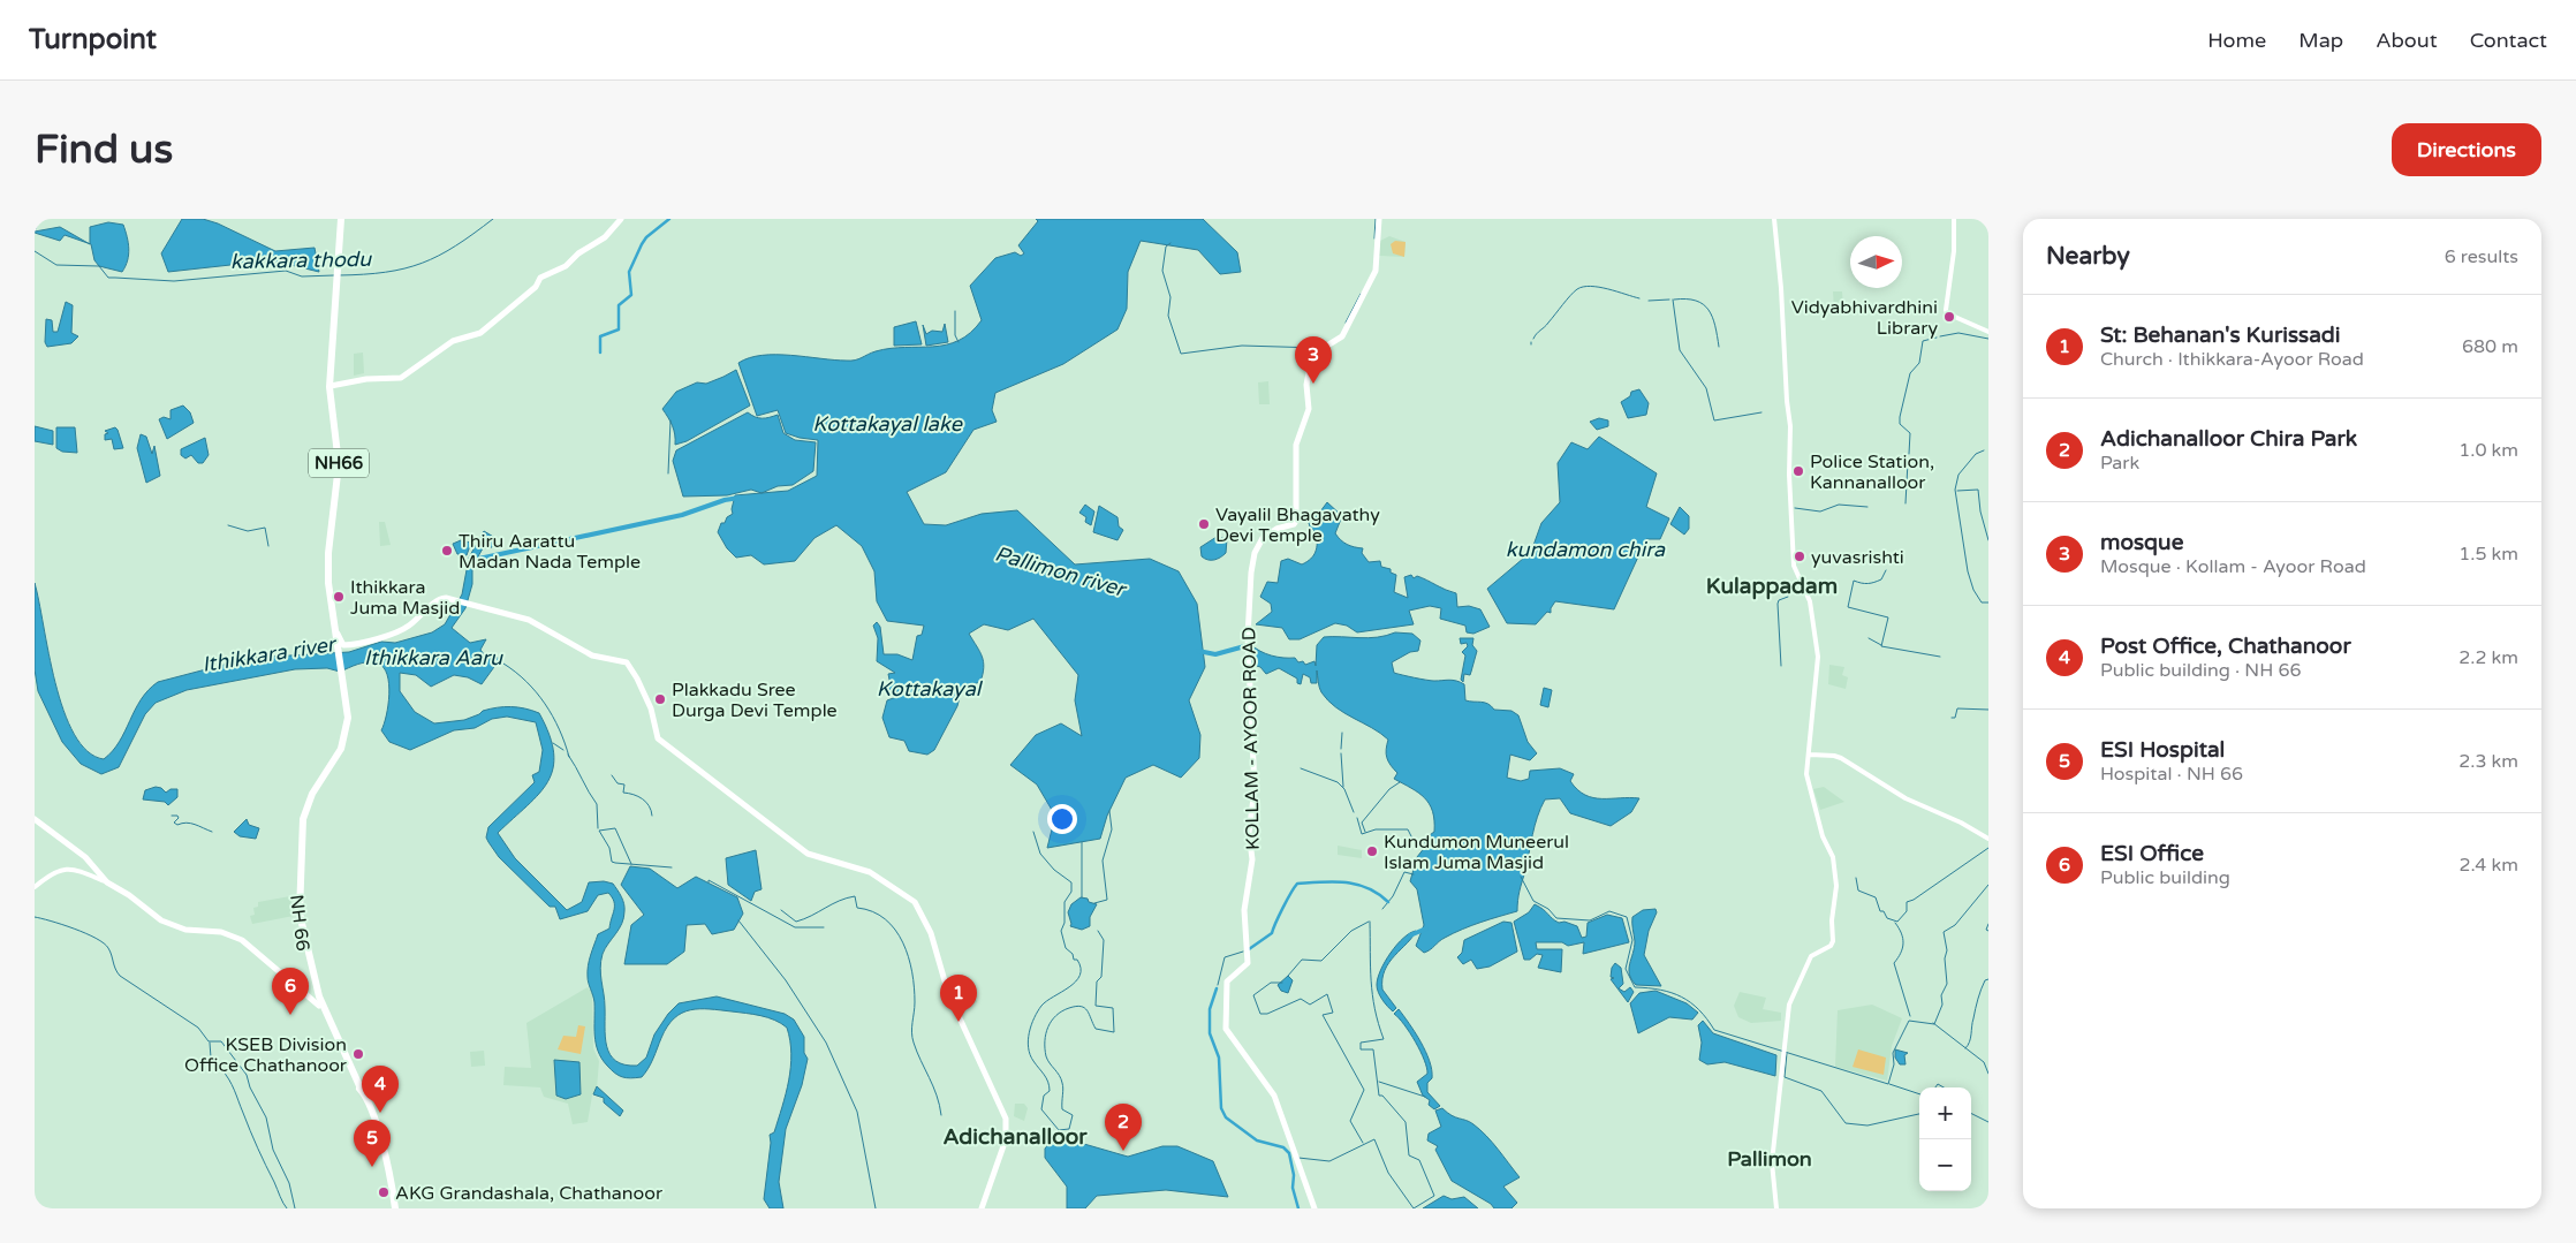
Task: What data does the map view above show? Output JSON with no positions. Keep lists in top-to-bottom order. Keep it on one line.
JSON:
{"streets":{"highway":["NH66","NH 66"],"main road":["KOLLAM - AYOOR ROAD"]},"crossings":[["NH66","NH 66"]],"districts":["Kulappadam","Adichanalloor","Pallimon"],"water":["kakkara thodu","Kottakayal lake","kundamon chira","Pallimon river","Ithikkara river","Ithikkara Aaru","Kottakayal"],"places":["Vidyabhivardhini Library","Police Station, Kannanalloor","Vayalil Bhagavathy Devi Temple","Thiru Aarattu Madan Nada Temple","yuvasrishti","Ithikkara Juma Masjid","Plakkadu Sree Durga Devi Temple","Kundumon Muneerul Islam Juma Masjid","KSEB Division Office Chathanoor","AKG Grandashala, Chathanoor"],"north":"right","page":{"header":"Turnpoint","nav":["Home","Map","About","Contact"],"buttons":"Directions","title":"Find us","heading":["Nearby","6 results"],"list":[{"mark":"1","name":"St: Behanan's Kurissadi","note":"Church · Ithikkara-Ayoor Road","value":"680 m"},{"mark":"2","name":"Adichanalloor Chira Park","note":"Park","value":"1.0 km"},{"mark":"3","name":"mosque","note":"Mosque · Kollam - Ayoor Road","value":"1.5 km"},{"mark":"4","name":"Post Office, Chathanoor","note":"Public building · NH 66","value":"2.2 km"},{"mark":"5","name":"ESI Hospital","note":"Hospital · NH 66","value":"2.3 km"},{"mark":"6","name":"ESI Office","note":"Public building","value":"2.4 km"}],"pins":["3","6","1","4","2","5"],"map_buttons":["+","−"]}}
